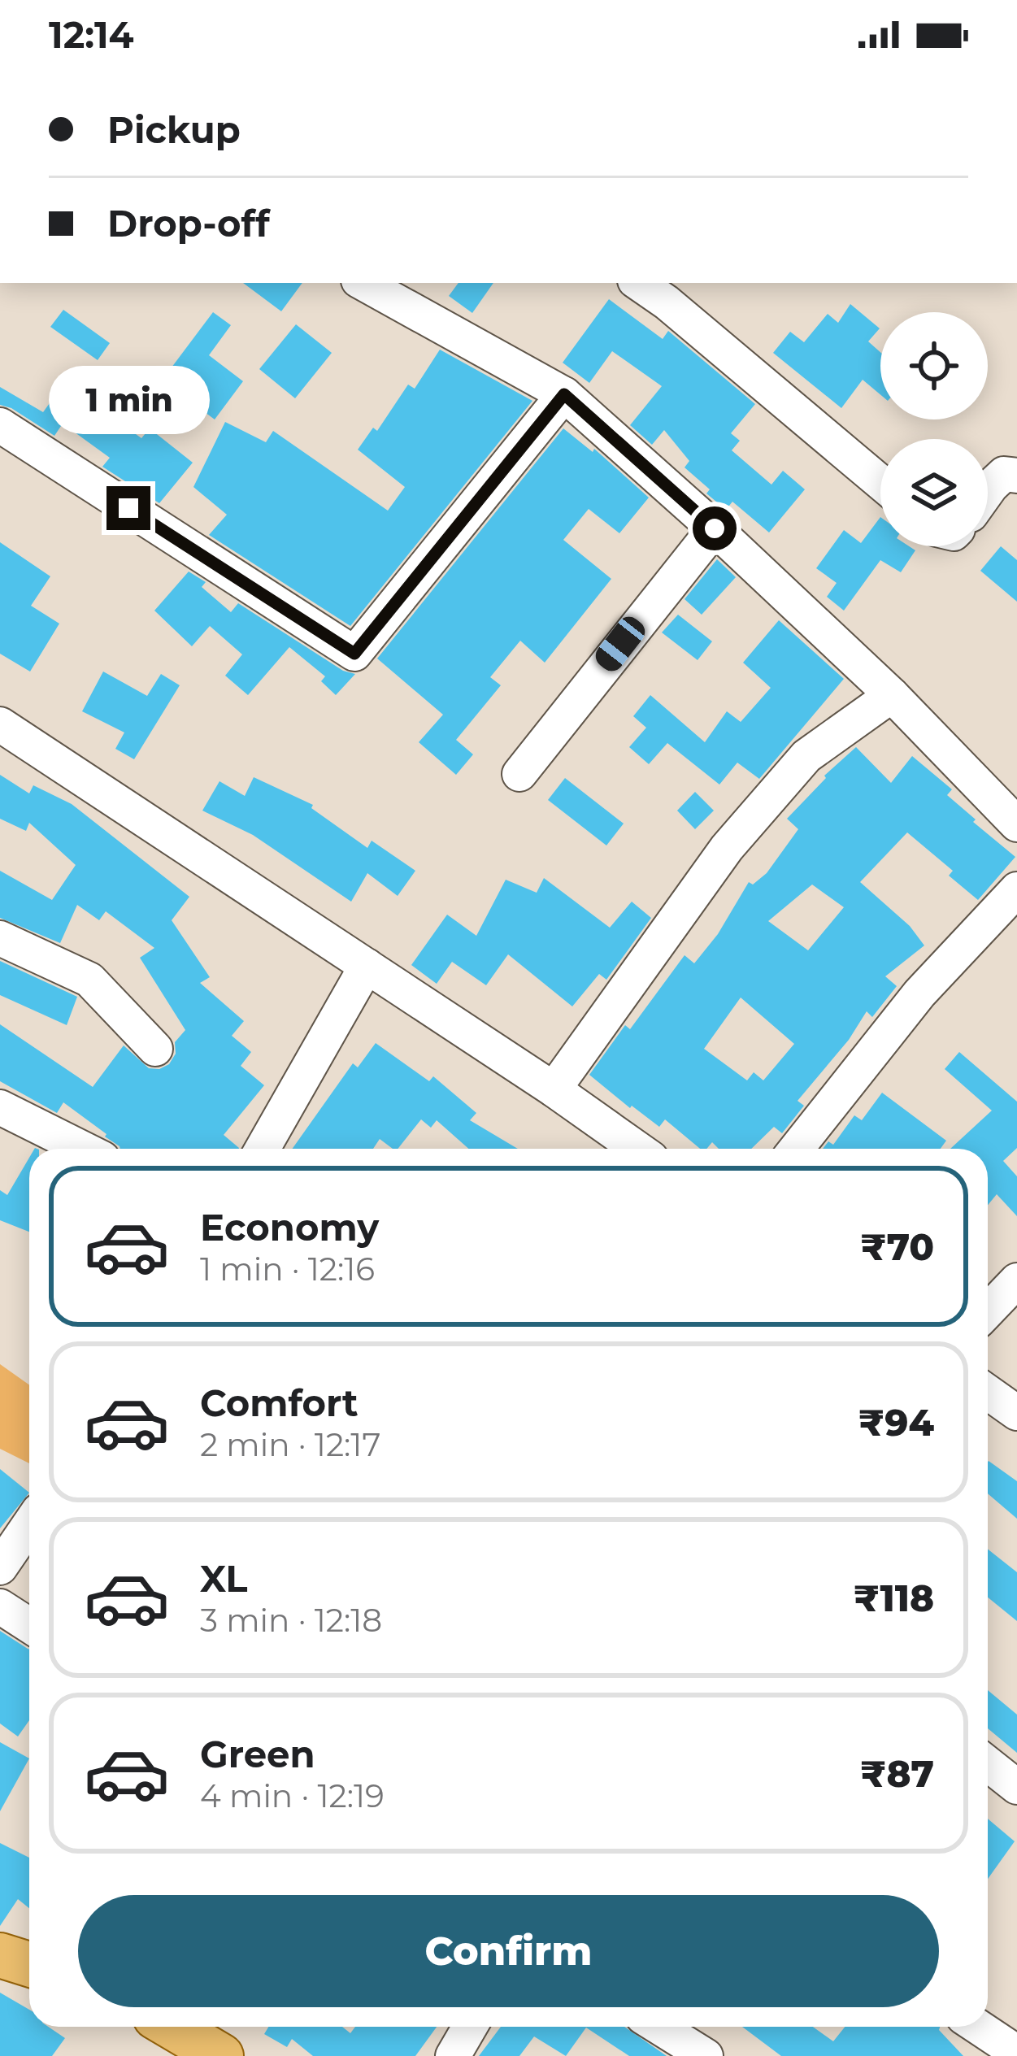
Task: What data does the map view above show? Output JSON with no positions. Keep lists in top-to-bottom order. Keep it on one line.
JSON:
{"page":{"status":"12:14","banner":["Pickup","Drop-off"],"bubble":"1 min","list":[{"name":"Economy","note":"1 min · 12:16","value":"₹70"},{"name":"Comfort","note":"2 min · 12:17","value":"₹94"},{"name":"XL","note":"3 min · 12:18","value":"₹118"},{"name":"Green","note":"4 min · 12:19","value":"₹87"}],"buttons":"Confirm"}}
